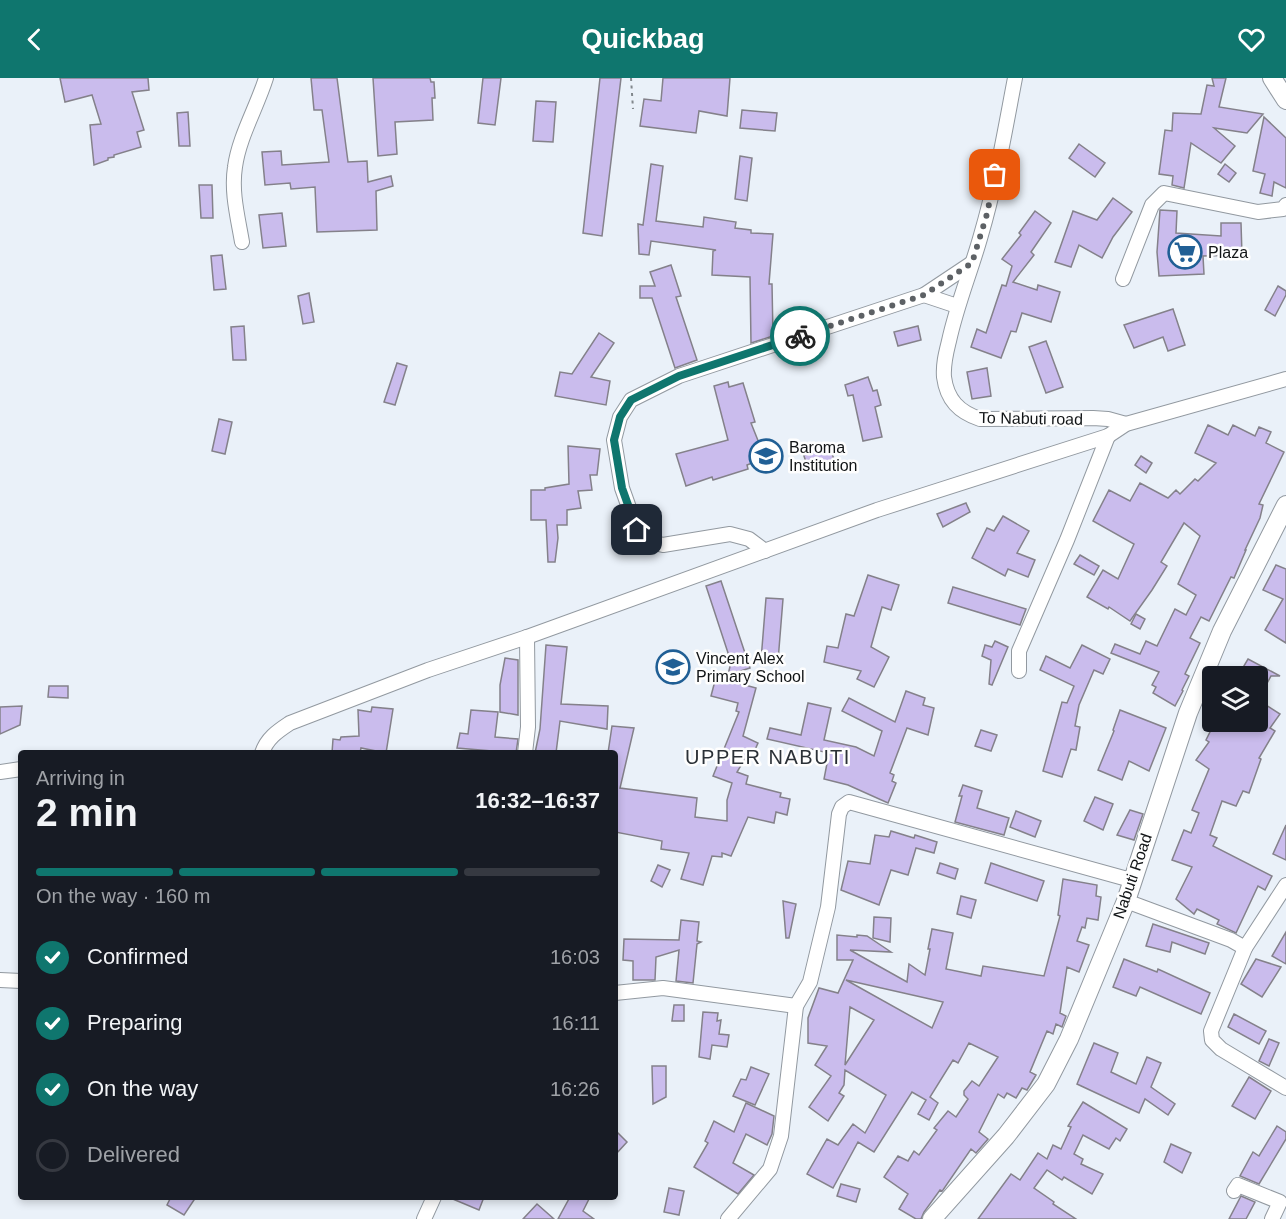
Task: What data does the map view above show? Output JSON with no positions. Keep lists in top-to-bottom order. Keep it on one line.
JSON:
{"streets":{"street":["To Nabuti road","Nabuti Road"]},"districts":["UPPER NABUTI"],"places":{"supermarket":["Plaza"],"school or university":["Baroma Institution","Vincent Alex Primary School"]},"page":{"header":"Quickbag","heading":["2 min","Arriving in","16:32–16:37"],"bar":"On the way · 160 m","list":[["Confirmed","16:03"],["Preparing","16:11"],["On the way","16:26"],"Delivered"]}}
